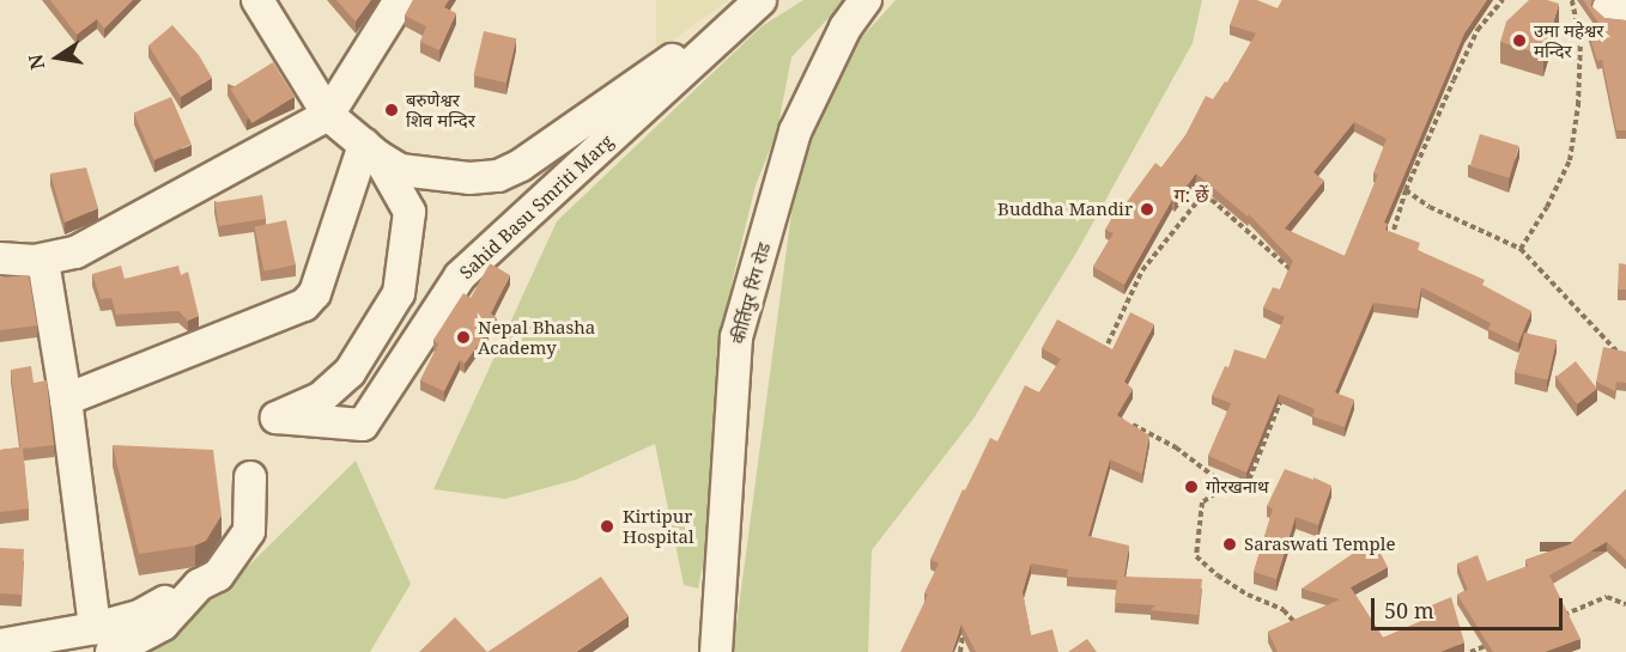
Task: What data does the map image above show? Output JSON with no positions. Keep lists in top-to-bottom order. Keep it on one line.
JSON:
{"streets":{"street":["Sahid Basu Smriti Marg","कीर्तिपुर रिंग रोड"]},"districts":["ग: छें"],"places":["उमा महेश्वर मन्दिर","बरुणेश्वर शिव मन्दिर","Buddha Mandir","Nepal Bhasha Academy","गोरखनाथ","Kirtipur Hospital","Saraswati Temple"],"scale_bar":"50 m","north":"left"}
